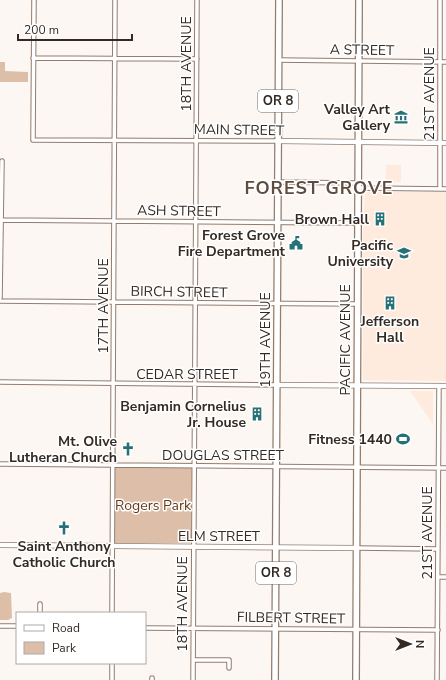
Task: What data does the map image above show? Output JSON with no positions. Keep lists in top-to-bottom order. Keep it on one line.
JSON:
{"streets":{"main road":["OR 8","19TH AVENUE","PACIFIC AVENUE"],"street":["A STREET","18TH AVENUE","21ST AVENUE","MAIN STREET","ASH STREET","BIRCH STREET","17TH AVENUE","CEDAR STREET","DOUGLAS STREET","ELM STREET","FILBERT STREET"]},"crossings":[["A STREET","21ST AVENUE"],["A STREET","19TH AVENUE"],["A STREET","PACIFIC AVENUE"],["18TH AVENUE","MAIN STREET"],["18TH AVENUE","ASH STREET"],["18TH AVENUE","BIRCH STREET"],["18TH AVENUE","CEDAR STREET"],["18TH AVENUE","DOUGLAS STREET"],["18TH AVENUE","ELM STREET"],["18TH AVENUE","FILBERT STREET"],["21ST AVENUE","MAIN STREET"],["21ST AVENUE","CEDAR STREET"],["21ST AVENUE","DOUGLAS STREET"],["21ST AVENUE","ELM STREET"],["21ST AVENUE","FILBERT STREET"],["MAIN STREET","17TH AVENUE"],["MAIN STREET","19TH AVENUE"],["MAIN STREET","PACIFIC AVENUE"],["ASH STREET","17TH AVENUE"],["ASH STREET","19TH AVENUE"],["ASH STREET","PACIFIC AVENUE"],["BIRCH STREET","17TH AVENUE"],["BIRCH STREET","19TH AVENUE"],["BIRCH STREET","PACIFIC AVENUE"],["17TH AVENUE","CEDAR STREET"],["17TH AVENUE","DOUGLAS STREET"],["17TH AVENUE","ELM STREET"],["19TH AVENUE","CEDAR STREET"],["19TH AVENUE","DOUGLAS STREET"],["19TH AVENUE","ELM STREET"],["19TH AVENUE","FILBERT STREET"],["PACIFIC AVENUE","CEDAR STREET"],["PACIFIC AVENUE","DOUGLAS STREET"],["PACIFIC AVENUE","ELM STREET"],["PACIFIC AVENUE","FILBERT STREET"]],"districts":["FOREST GROVE"],"parks":["Rogers Park"],"places":{"museum":["Valley Art Gallery"],"building":["Brown Hall","Jefferson Hall","Benjamin Cornelius Jr. House"],"public building":["Forest Grove Fire Department"],"school or university":["Pacific University"],"sports":["Fitness 1440"],"church":["Mt. Olive Lutheran Church","Saint Anthony Catholic Church"]},"legend":["Road","Park"],"scale_bar":"200 m","north":"right"}
